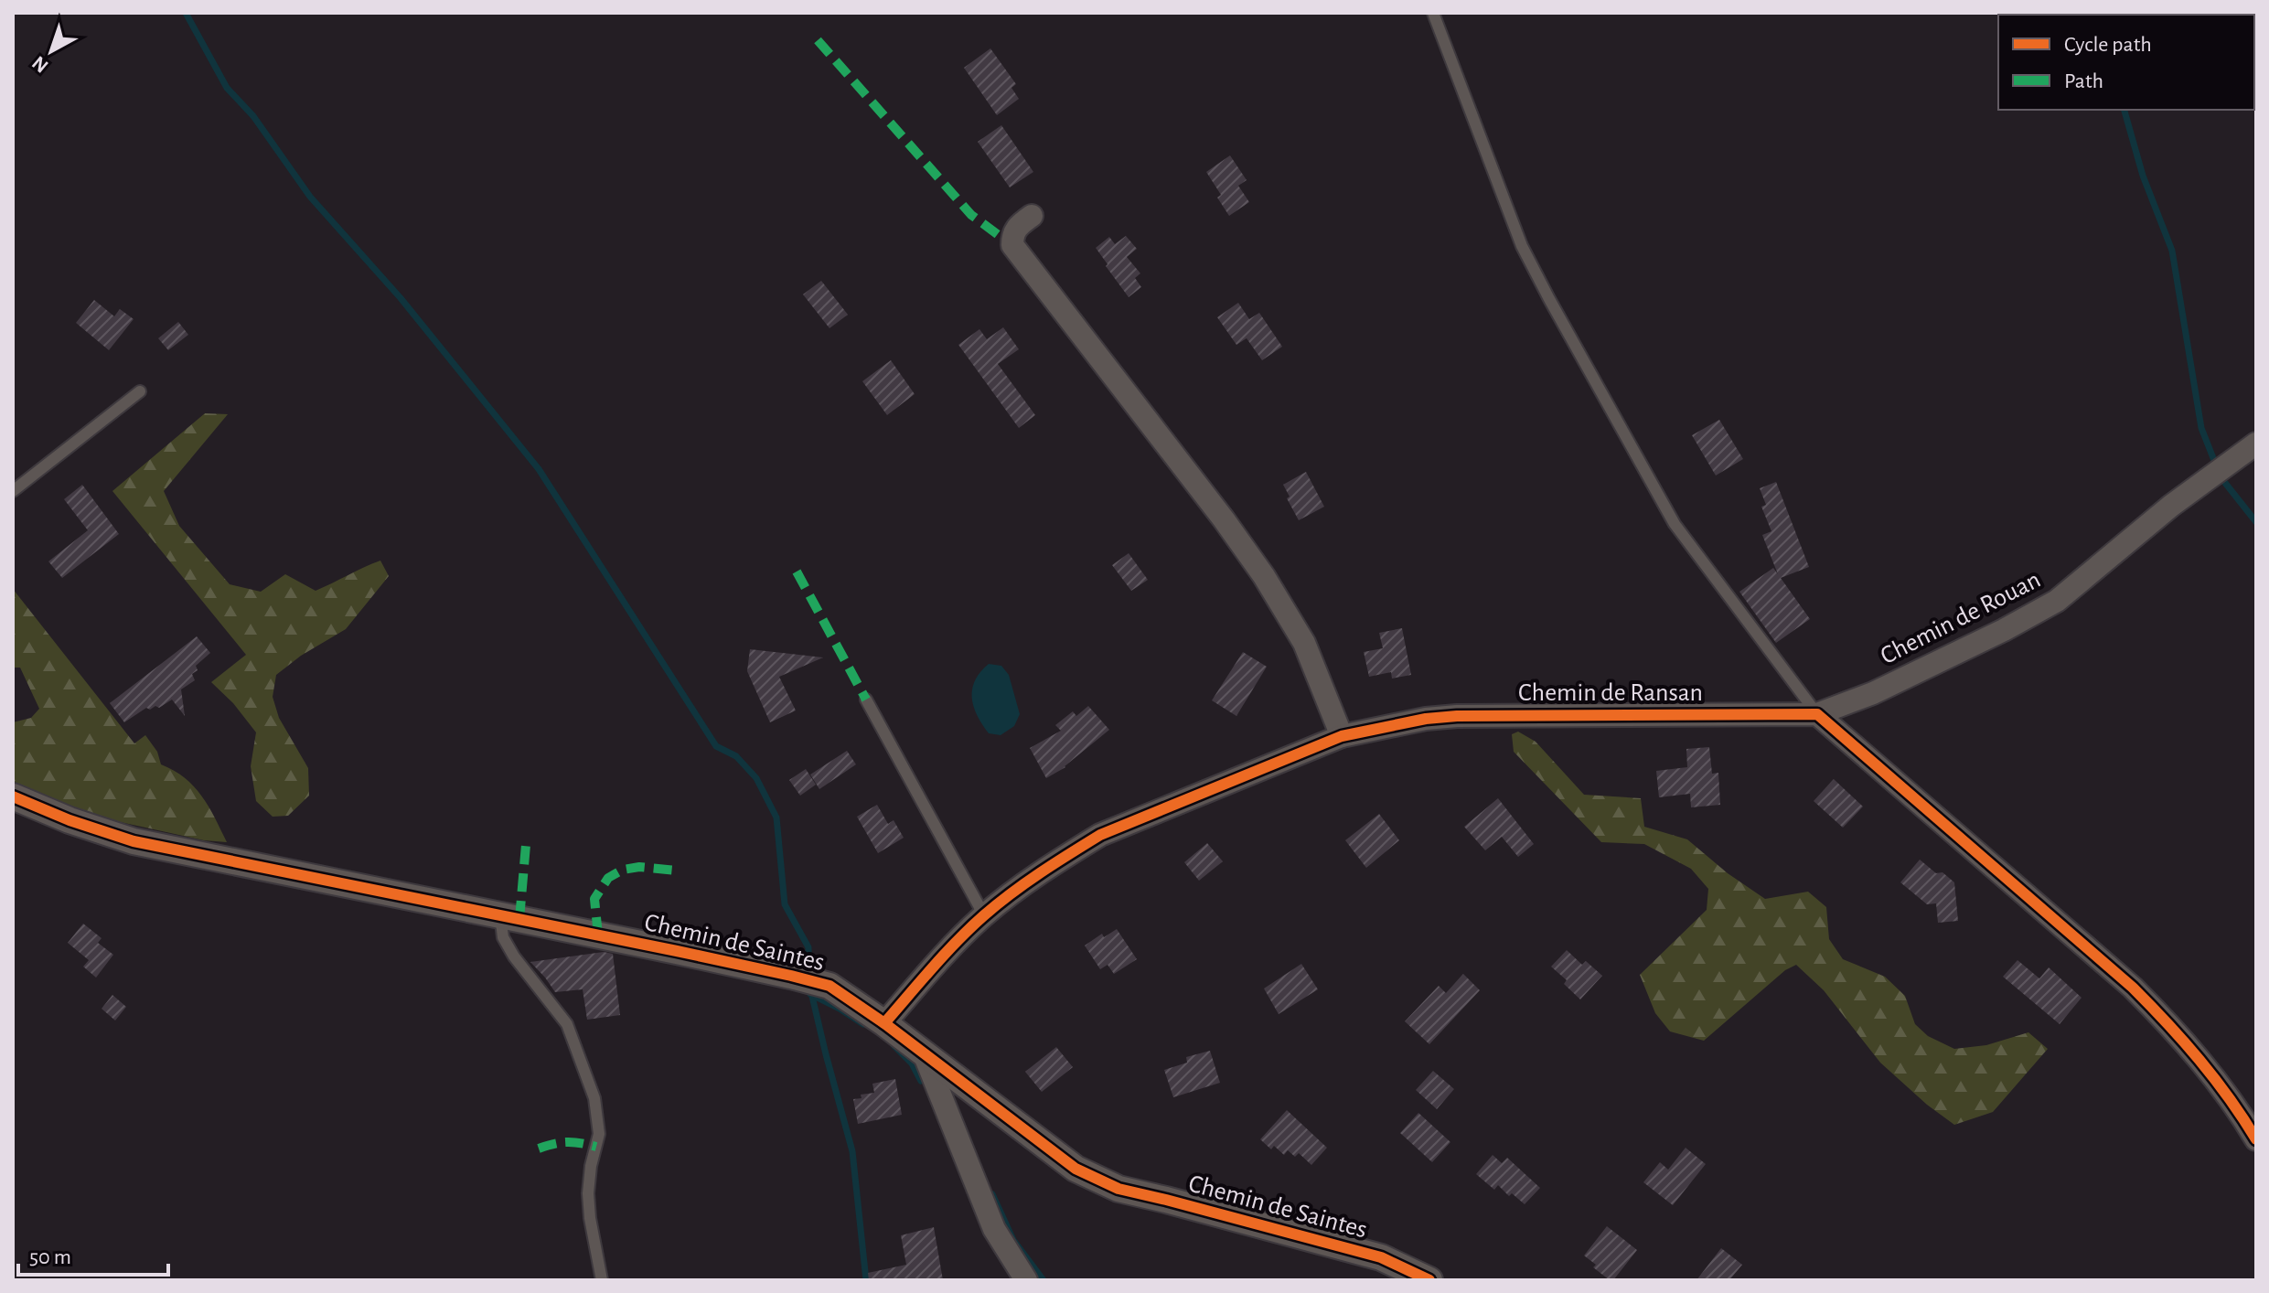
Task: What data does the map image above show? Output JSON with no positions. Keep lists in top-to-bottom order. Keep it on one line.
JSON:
{"streets":{"street":["Chemin de Rouan","Chemin de Ransan","Chemin de Saintes"]},"crossings":[["Chemin de Rouan","Chemin de Ransan"],["Chemin de Ransan","Chemin de Saintes"]],"legend":["Cycle path","Path"],"scale_bar":"50 m","north":"bottom left"}
